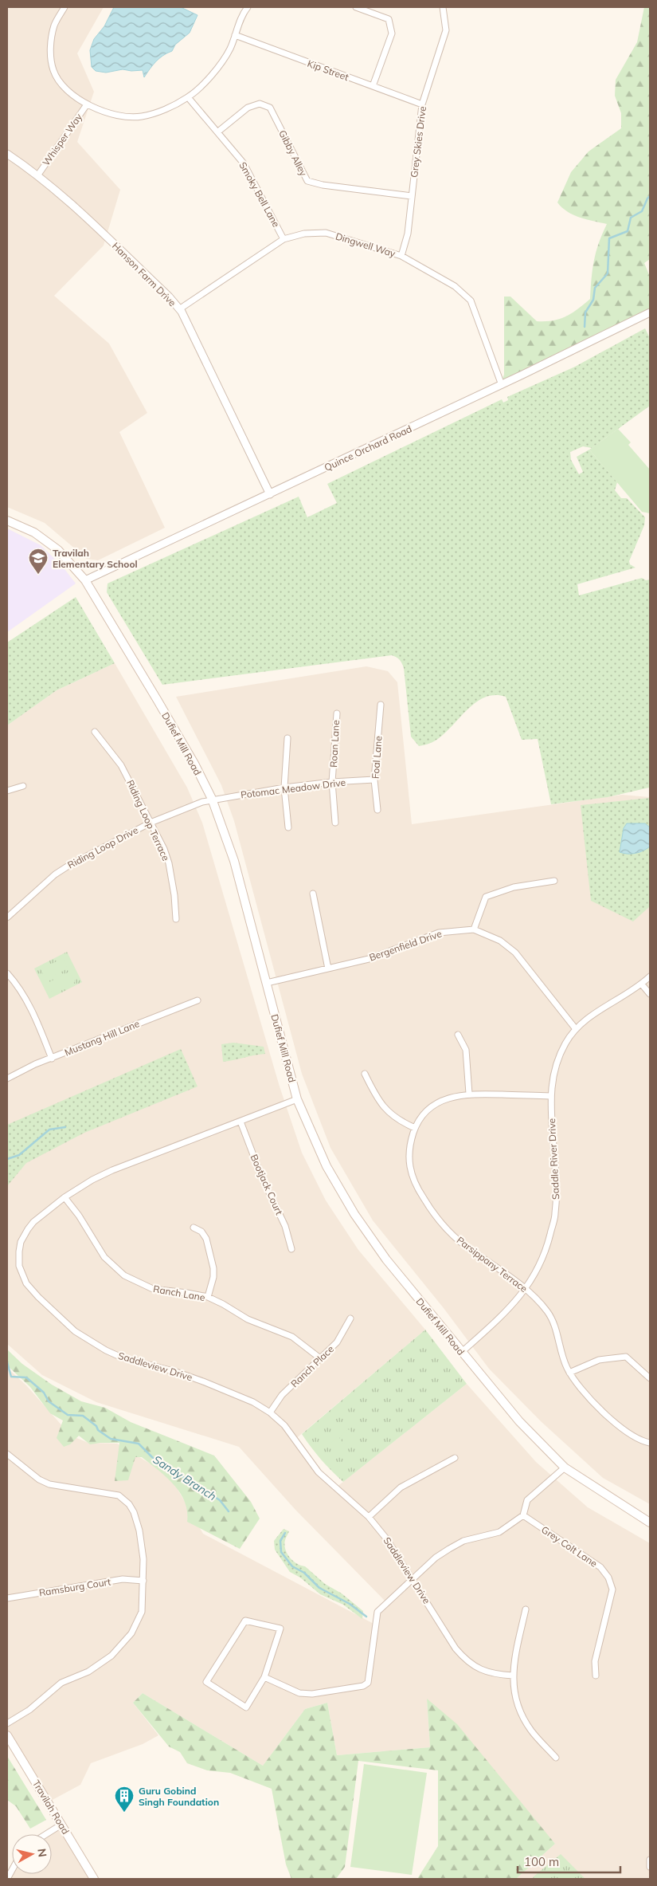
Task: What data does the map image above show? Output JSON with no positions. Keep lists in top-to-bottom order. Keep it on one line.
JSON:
{"streets":{"main road":["Dufief Mill Road","Travilah Road"],"street":["Kip Street","Whisper Way","Grey Skies Drive","Gibby Alley","Smoky Bell Lane","Dingwell Way","Hanson Farm Drive","Quince Orchard Road","Roan Lane","Foal Lane","Potomac Meadow Drive","Riding Loop Terrace","Riding Loop Drive","Bergenfield Drive","Mustang Hill Lane","Saddle River Drive","Bootjack Court","Parsippany Terrace","Ranch Lane","Saddleview Drive","Ranch Place","Grey Colt Lane","Ramsburg Court"]},"crossings":[["Kip Street","Grey Skies Drive"],["Whisper Way","Hanson Farm Drive"],["Grey Skies Drive","Gibby Alley"],["Grey Skies Drive","Dingwell Way"],["Gibby Alley","Smoky Bell Lane"],["Smoky Bell Lane","Dingwell Way"],["Dingwell Way","Hanson Farm Drive"],["Dingwell Way","Quince Orchard Road"],["Hanson Farm Drive","Quince Orchard Road"],["Quince Orchard Road","Dufief Mill Road"],["Dufief Mill Road","Potomac Meadow Drive"],["Dufief Mill Road","Riding Loop Drive"],["Dufief Mill Road","Bergenfield Drive"],["Dufief Mill Road","Saddle River Drive"],["Dufief Mill Road","Saddleview Drive"],["Roan Lane","Potomac Meadow Drive"],["Foal Lane","Potomac Meadow Drive"],["Potomac Meadow Drive","Riding Loop Drive"],["Riding Loop Terrace","Riding Loop Drive"],["Bergenfield Drive","Saddle River Drive"],["Saddle River Drive","Parsippany Terrace"],["Bootjack Court","Saddleview Drive"],["Ranch Lane","Saddleview Drive"],["Ranch Lane","Ranch Place"],["Saddleview Drive","Ranch Place"]],"water":["Sandy Branch"],"places":{"school or university":["Travilah Elementary School"],"building":["Guru Gobind Singh Foundation"]},"scale_bar":"100 m","north":"right"}
